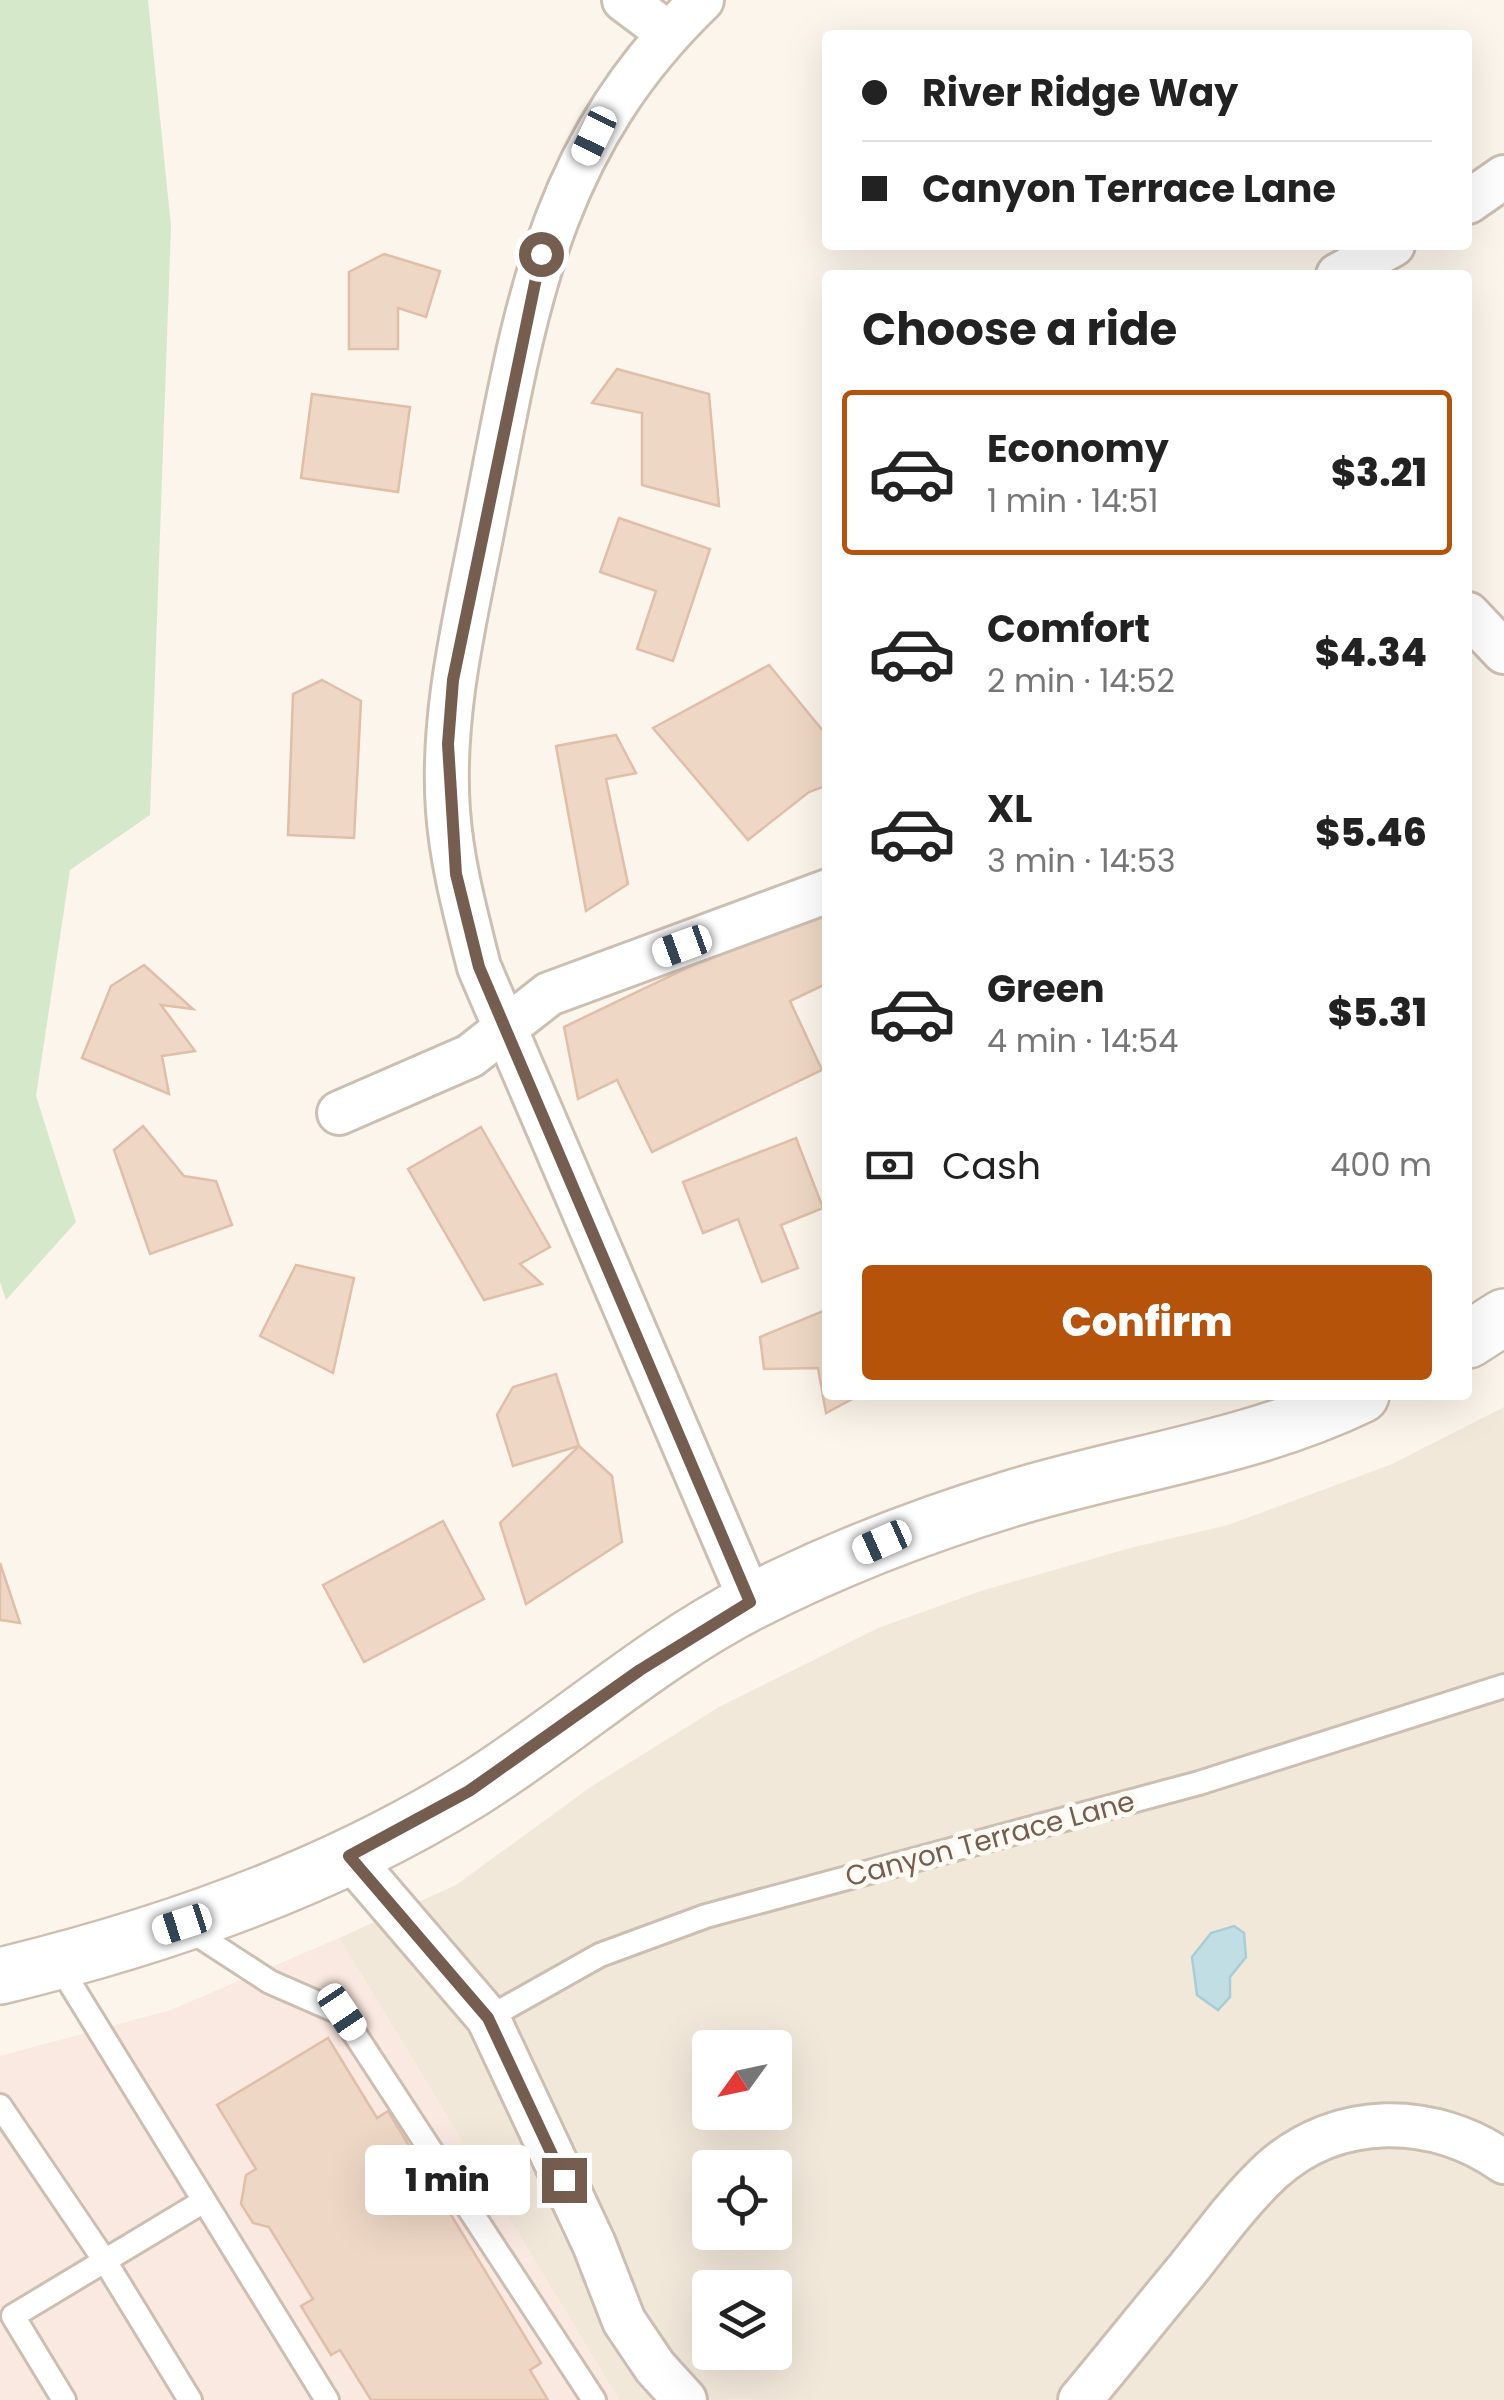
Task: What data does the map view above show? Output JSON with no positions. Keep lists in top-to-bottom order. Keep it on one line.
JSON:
{"streets":{"lane":["Canyon Terrace Lane"]},"north":"bottom left","page":{"banner":["River Ridge Way","Canyon Terrace Lane"],"heading":"Choose a ride","list":[{"name":"Economy","note":"1 min · 14:51","value":"$3.21"},{"name":"Comfort","note":"2 min · 14:52","value":"$4.34"},{"name":"XL","note":"3 min · 14:53","value":"$5.46"},{"name":"Green","note":"4 min · 14:54","value":"$5.31"}],"pay":["Cash","400 m"],"buttons":"Confirm","bubble":"1 min"}}
